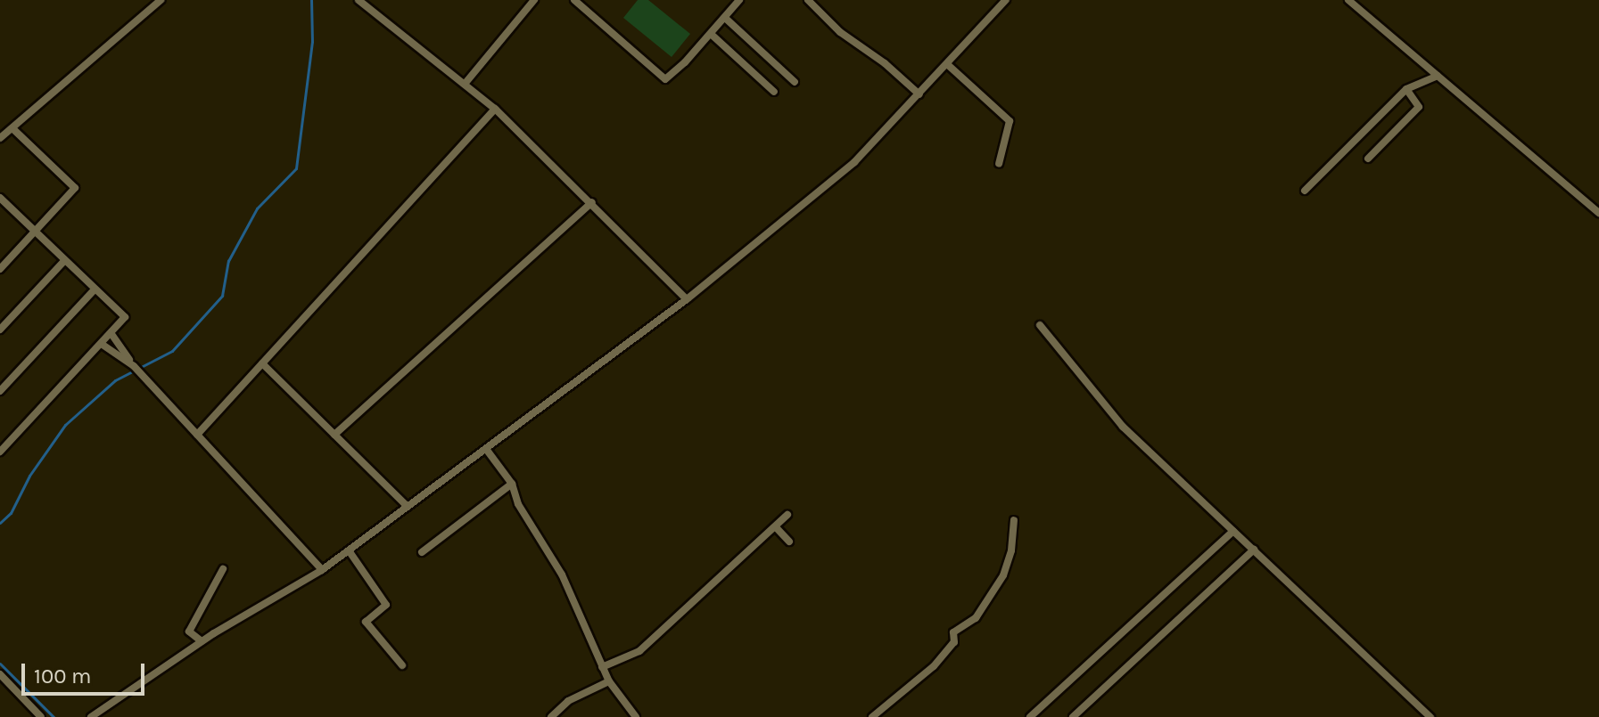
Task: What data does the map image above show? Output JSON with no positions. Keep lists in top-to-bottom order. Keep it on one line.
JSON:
{"scale_bar":"100 m"}
